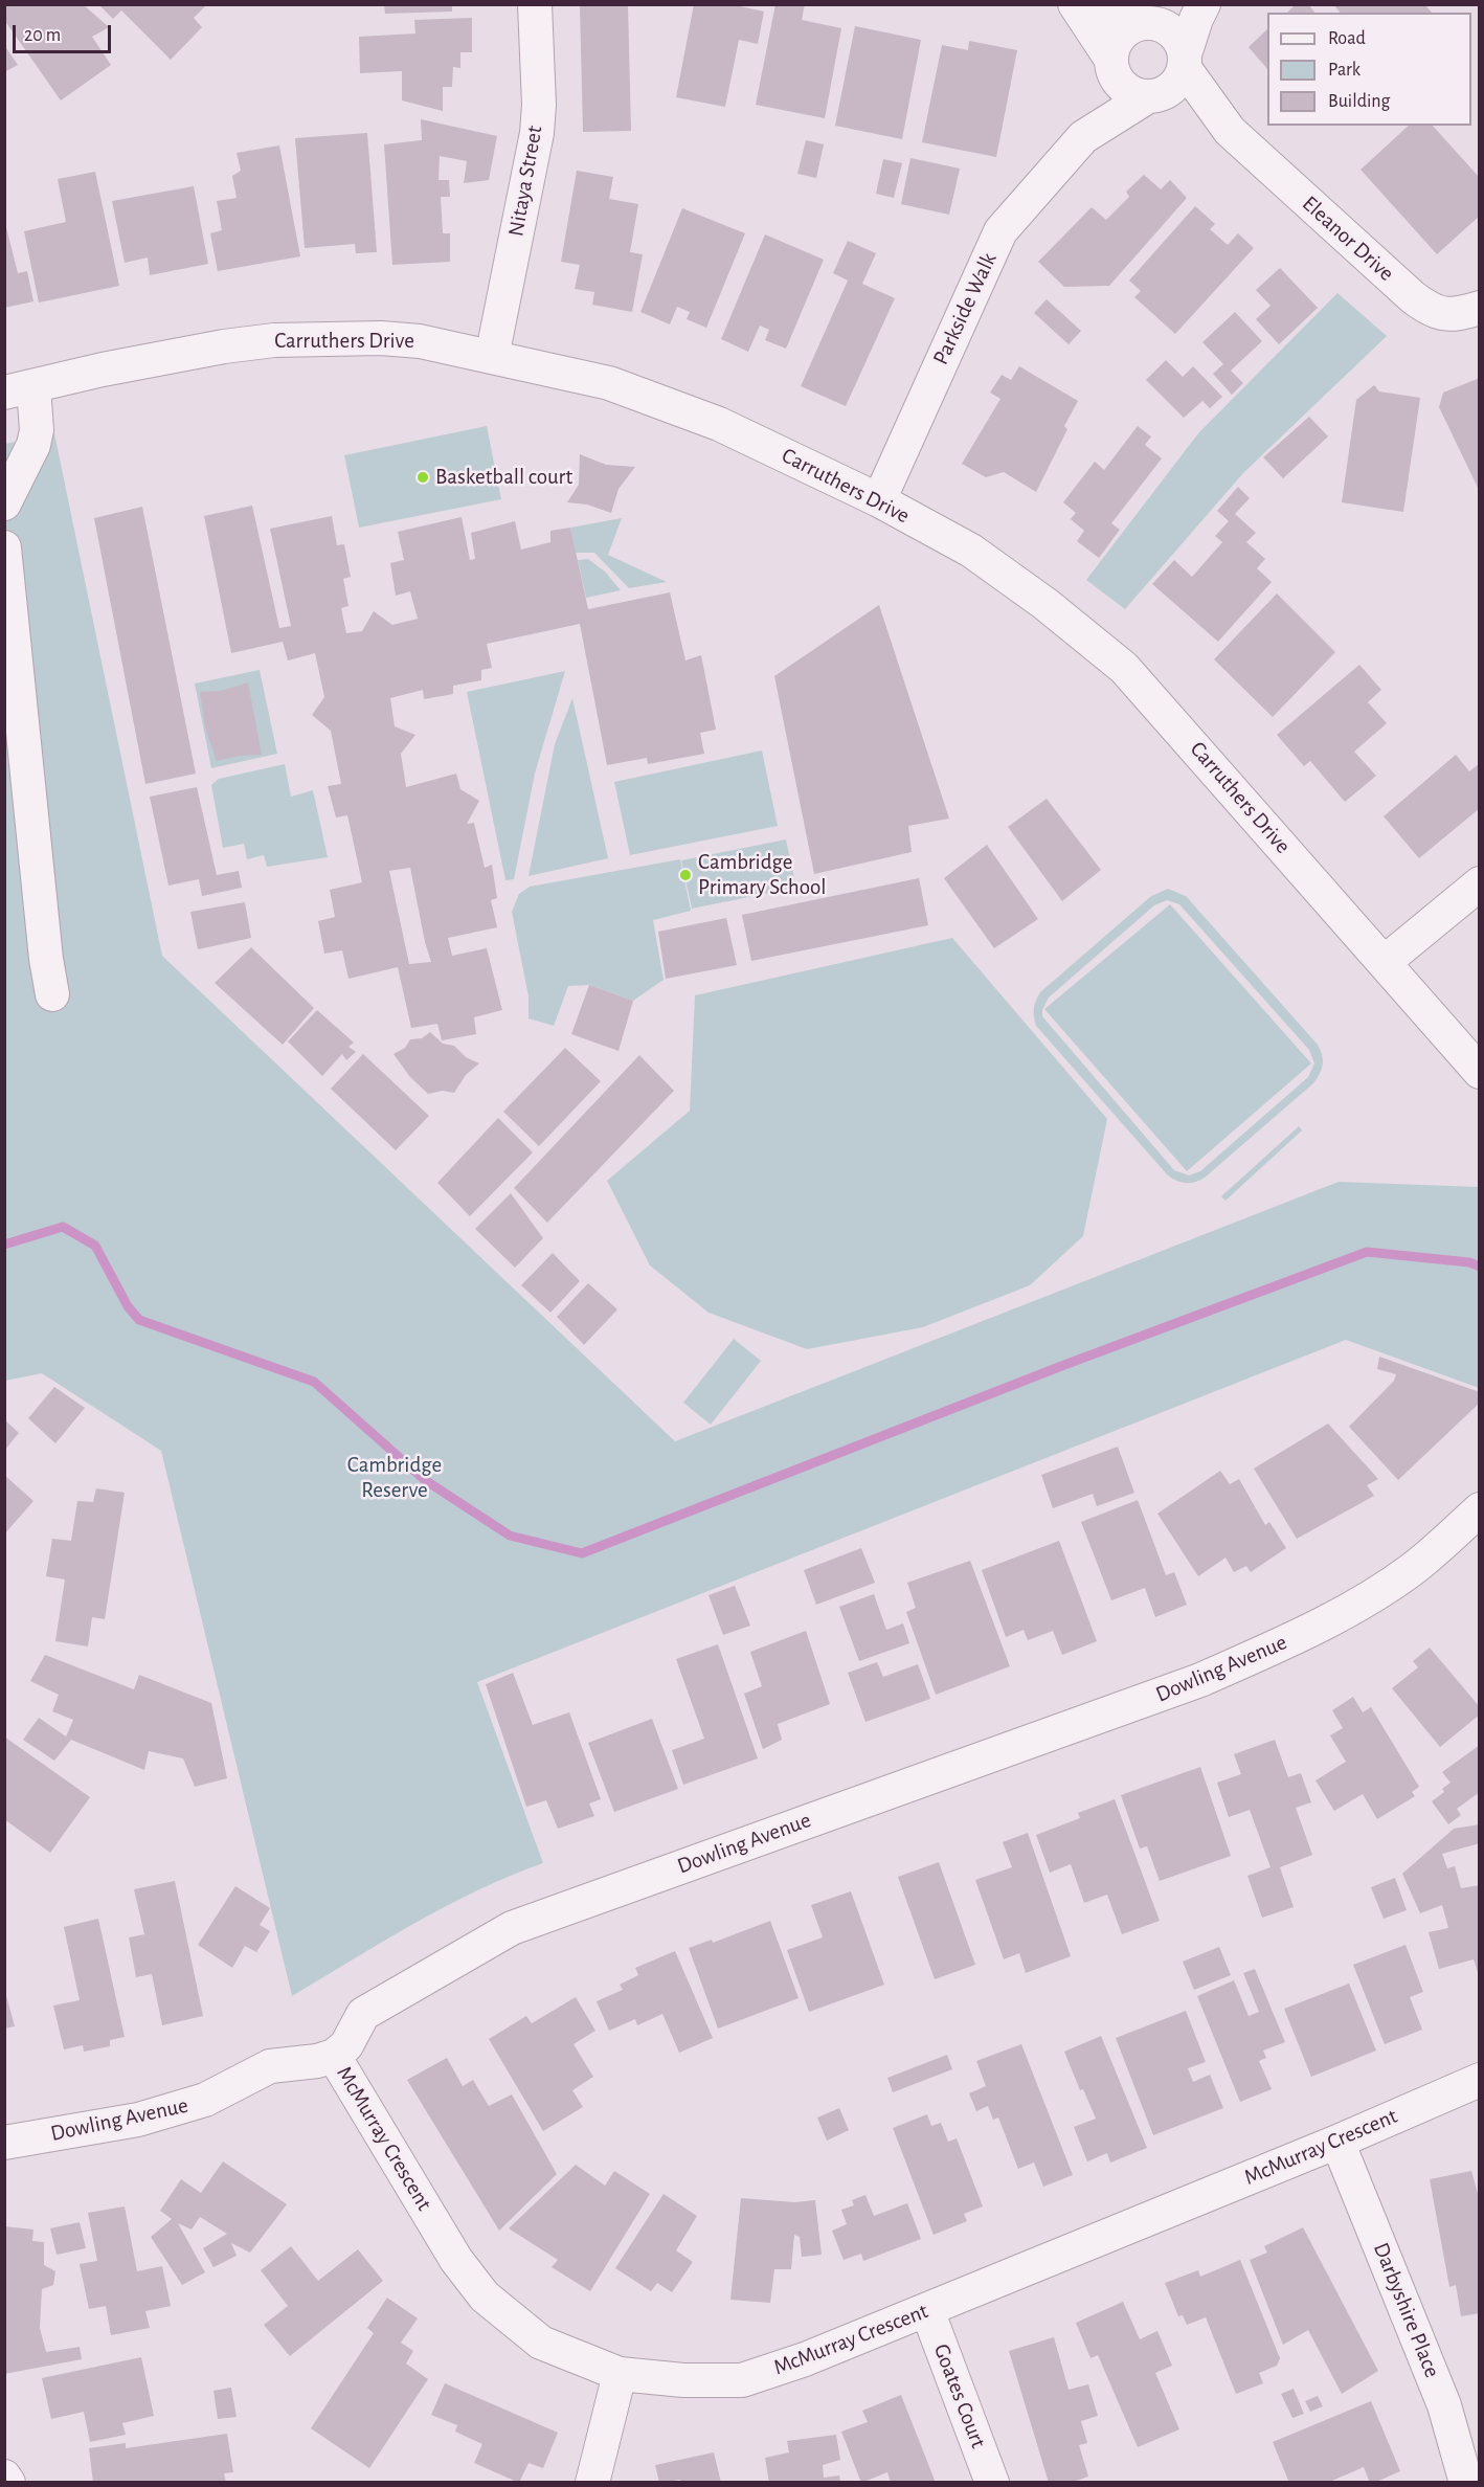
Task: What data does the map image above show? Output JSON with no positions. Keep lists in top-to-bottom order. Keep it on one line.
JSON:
{"streets":{"street":["Nitaya Street","Eleanor Drive","Parkside Walk","Carruthers Drive","Dowling Avenue","McMurray Crescent","Darbyshire Place","Goates Court"]},"crossings":[["Nitaya Street","Carruthers Drive"],["Eleanor Drive","Parkside Walk"],["Parkside Walk","Carruthers Drive"],["Dowling Avenue","McMurray Crescent"],["McMurray Crescent","Darbyshire Place"],["McMurray Crescent","Goates Court"]],"parks":["Cambridge Reserve"],"places":["Basketball court","Cambridge Primary School"],"legend":["Road","Park","Building"],"scale_bar":"20 m"}
